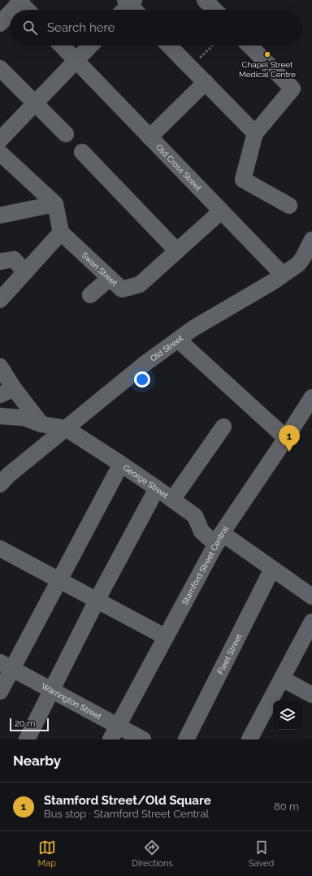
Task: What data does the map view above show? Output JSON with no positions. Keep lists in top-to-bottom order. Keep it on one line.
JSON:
{"streets":{"street":["Old Cross Street","Swan Street","Old Street","George Street","Stamford Street Central","Fleet Street","Warrington Street"]},"crossings":[["Old Cross Street","Swan Street"],["Old Cross Street","Old Street"],["Old Street","George Street"],["George Street","Stamford Street Central"],["George Street","Fleet Street"],["Stamford Street Central","Warrington Street"]],"places":["Chapel Street Medical Centre"],"scale_bar":"20 m","page":{"search":"Search here","pins":"1","scale":"20 m","heading":"Nearby","list":[{"mark":"1","name":"Stamford Street/Old Square","note":"Bus stop · Stamford Street Central","value":"80 m"}],"nav":["Map","Directions","Saved"]}}
